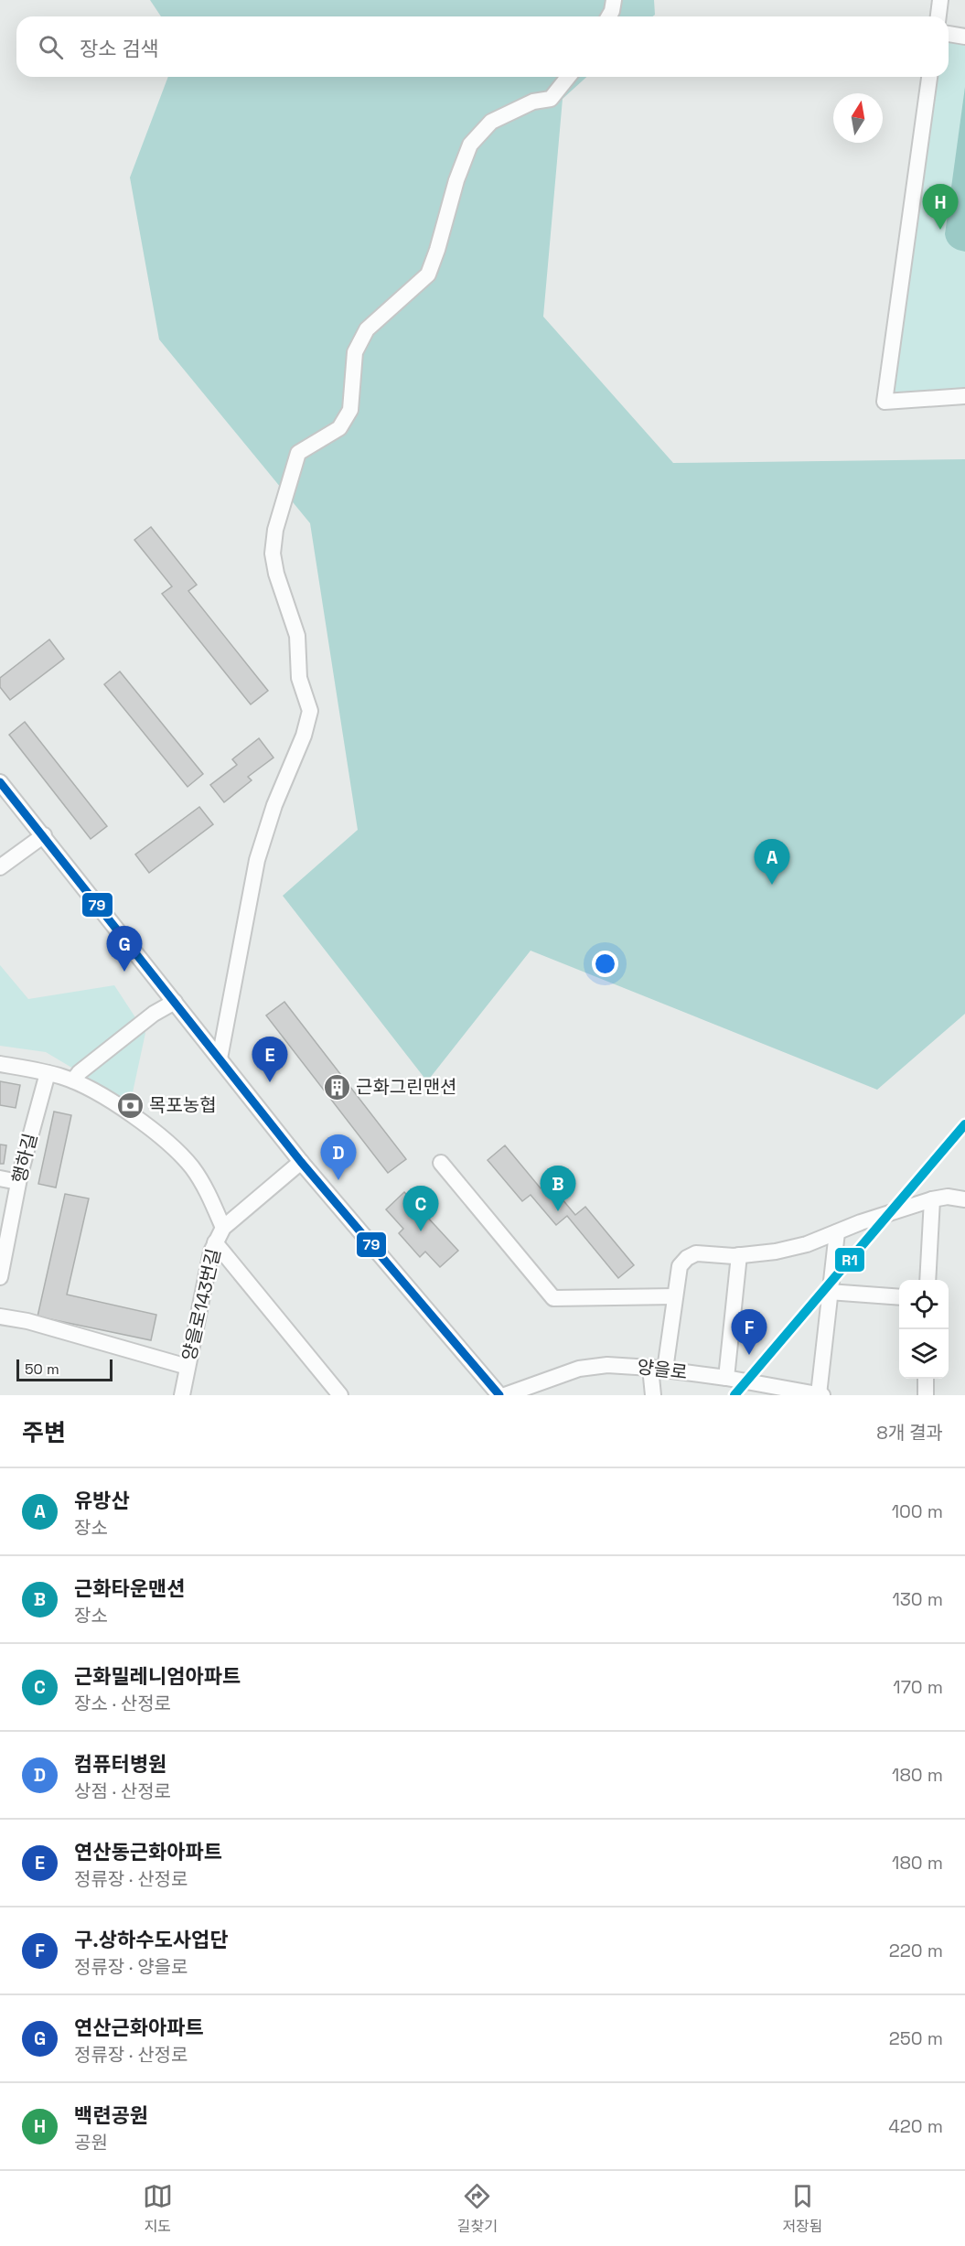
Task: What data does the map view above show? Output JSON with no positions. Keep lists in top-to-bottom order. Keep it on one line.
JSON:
{"streets":{"street":["행하길","양을로143번길","양을로"]},"crossings":[["행하길","양을로143번길"]],"places":{"building":["근화그린맨션"],"bank":["목포농협"]},"lines":["transit line 79","transit line R1"],"scale_bar":"50 m","north":"top","page":{"search":"장소 검색","pins":["H","A","G","E","D","B","C","F"],"scale":"50 m","heading":["주변","8개 결과"],"list":[{"mark":"A","name":"유방산","note":"장소","value":"100 m"},{"mark":"B","name":"근화타운맨션","note":"장소","value":"130 m"},{"mark":"C","name":"근화밀레니엄아파트","note":"장소 · 산정로","value":"170 m"},{"mark":"D","name":"컴퓨터병원","note":"상점 · 산정로","value":"180 m"},{"mark":"E","name":"연산동근화아파트","note":"정류장 · 산정로","value":"180 m"},{"mark":"F","name":"구.상하수도사업단","note":"정류장 · 양을로","value":"220 m"},{"mark":"G","name":"연산근화아파트","note":"정류장 · 산정로","value":"250 m"},{"mark":"H","name":"백련공원","note":"공원","value":"420 m"}],"nav":["지도","길찾기","저장됨"]}}
